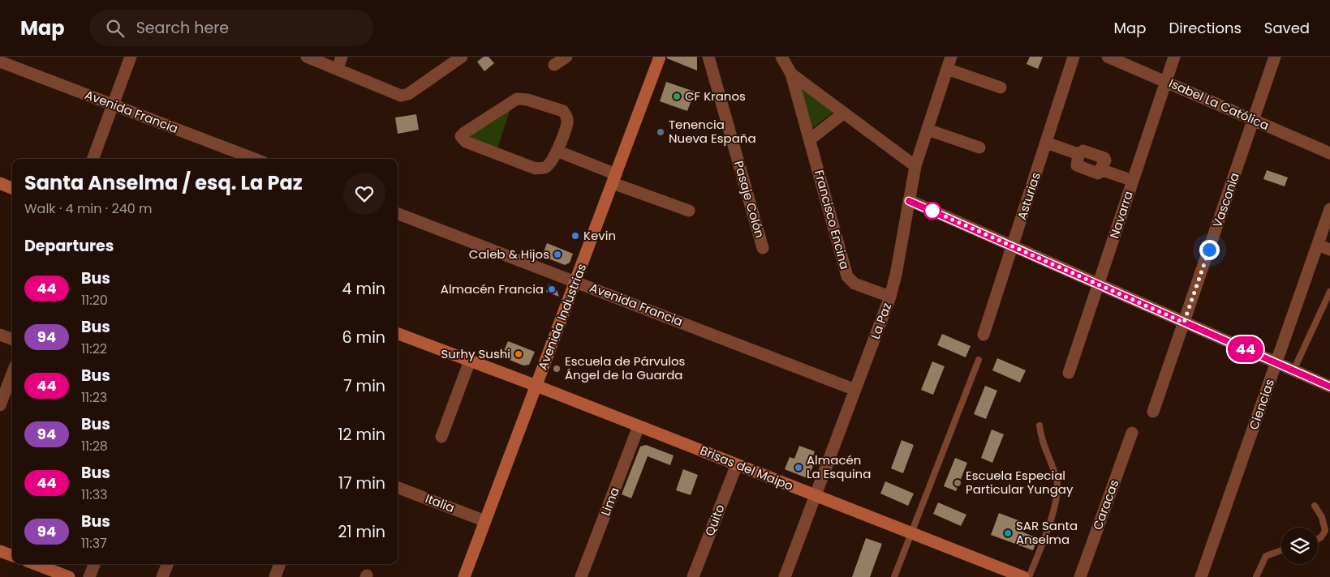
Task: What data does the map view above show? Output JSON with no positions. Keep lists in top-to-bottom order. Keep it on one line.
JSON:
{"streets":{"street":["Isabel La Católica","Avenida Francia","Asturias","Pasaje Colón","Vasconia","Navarra","Francisco Encina","Avenida Industrias","La Paz","Ciencias","Brisas del Maipo","Lima","Italia","Caracas","Quito"]},"crossings":[["Isabel La Católica","Vasconia"],["Isabel La Católica","Navarra"],["Avenida Francia","Avenida Industrias"],["Avenida Francia","La Paz"],["Francisco Encina","La Paz"],["Avenida Industrias","Brisas del Maipo"],["Avenida Industrias","Italia"],["La Paz","Brisas del Maipo"],["Brisas del Maipo","Lima"],["Brisas del Maipo","Quito"]],"places":["CF Kranos","Tenencia Nueva España","Kevin","Caleb & Hijos","Almacén Francia","Surhy Sushi","Escuela de Párvulos Ángel de la Guarda","Almacén La Esquina","Escuela Especial Particular Yungay","SAR Santa Anselma"],"lines":["bus line 44"],"page":{"header":"Map","search":"Search here","nav":["Map","Directions","Saved"],"on_map":"44","heading":[["Santa Anselma / esq. La Paz","Walk · 4 min · 240 m"],"Departures"],"list":[{"mark":"44","name":"Bus","note":"11:20","value":"4 min"},{"mark":"94","name":"Bus","note":"11:22","value":"6 min"},{"mark":"44","name":"Bus","note":"11:23","value":"7 min"},{"mark":"94","name":"Bus","note":"11:28","value":"12 min"},{"mark":"44","name":"Bus","note":"11:33","value":"17 min"},{"mark":"94","name":"Bus","note":"11:37","value":"21 min"}]}}
